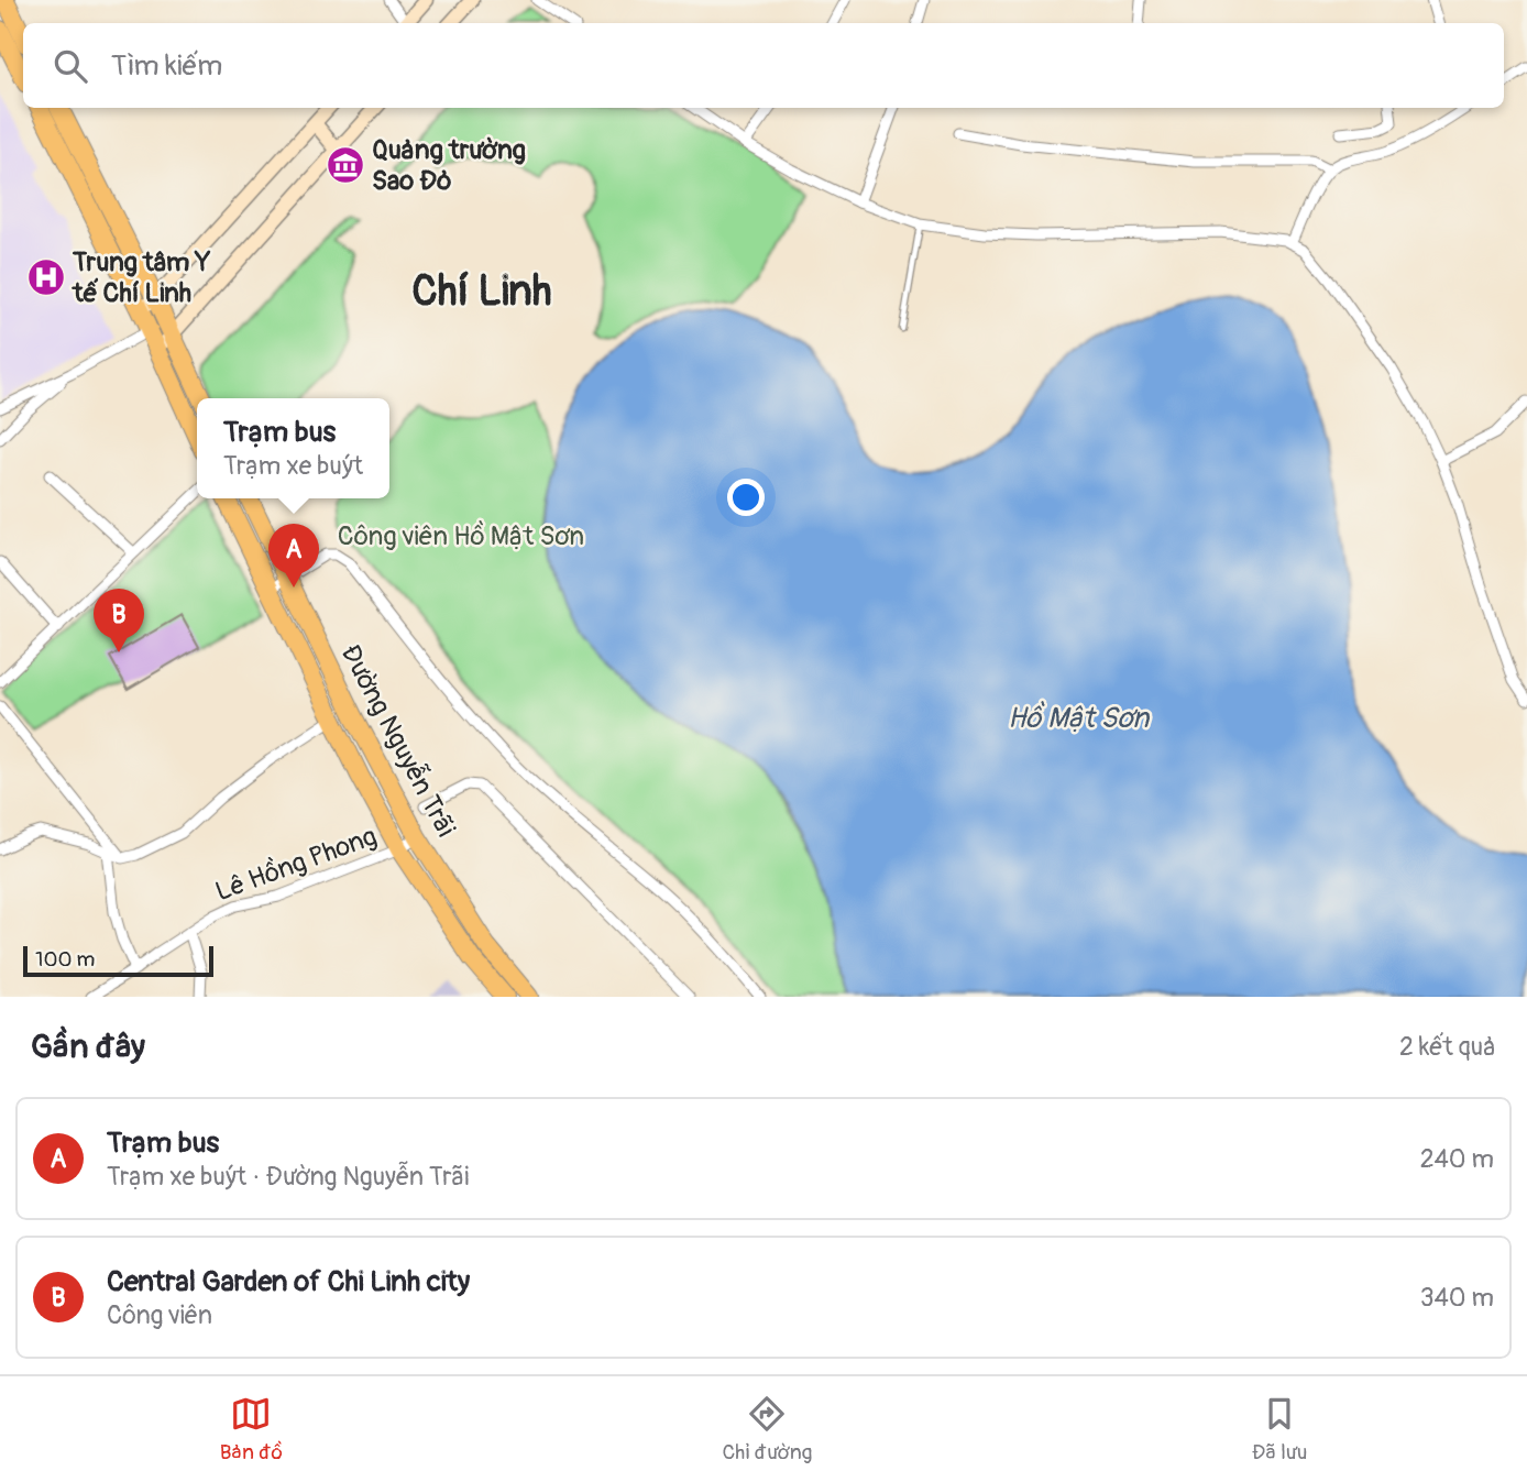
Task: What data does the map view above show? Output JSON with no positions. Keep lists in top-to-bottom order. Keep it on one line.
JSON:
{"streets":{"highway":["Đường Nguyễn Trãi"],"street":["Lê Hồng Phong"]},"crossings":[["Đường Nguyễn Trãi","Lê Hồng Phong"]],"districts":["Chí Linh"],"water":["Hồ Mật Sơn"],"parks":["Công viên Hồ Mật Sơn"],"places":{"museum":["Quảng trường Sao Đỏ"],"hospital":["Trung tâm Y tế Chí Linh"]},"scale_bar":"100 m","page":{"search":"Tìm kiếm","popup":["Trạm bus","Trạm xe buýt"],"pins":["A","B"],"scale":"100 m","heading":["Gần đây","2 kết quả"],"list":[{"mark":"A","name":"Trạm bus","note":"Trạm xe buýt · Đường Nguyễn Trãi","value":"240 m"},{"mark":"B","name":"Central Garden of Chi Linh city","note":"Công viên","value":"340 m"}],"nav":["Bản đồ","Chỉ đường","Đã lưu"]}}
